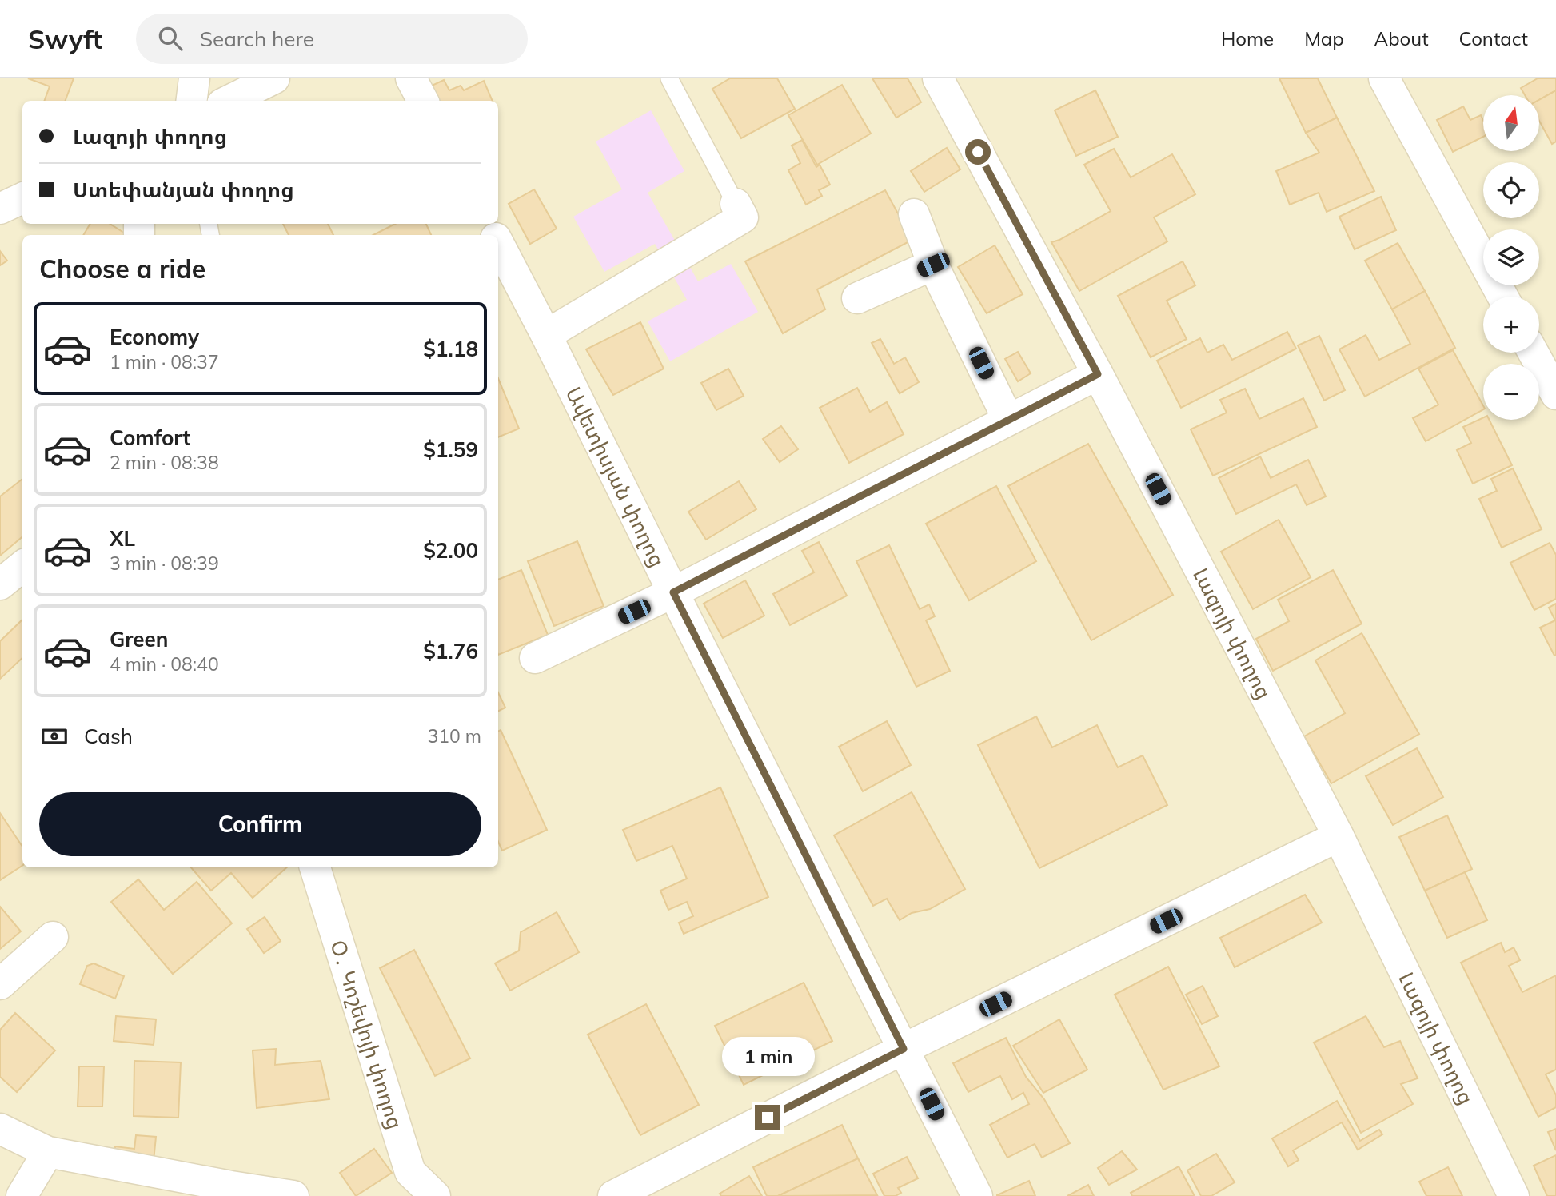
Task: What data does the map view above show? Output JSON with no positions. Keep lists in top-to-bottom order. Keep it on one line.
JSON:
{"streets":{"street":["Ավետիսյան փողոց","Լազոյի փողոց","Օ․ Կոշեվոյի փողոց"]},"north":"top","page":{"header":"Swyft","search":"Search here","nav":["Home","Map","About","Contact"],"map_buttons":["+","−"],"banner":["Լազոյի փողոց","Ստեփանյան փողոց"],"heading":"Choose a ride","list":[{"name":"Economy","note":"1 min · 08:37","value":"$1.18"},{"name":"Comfort","note":"2 min · 08:38","value":"$1.59"},{"name":"XL","note":"3 min · 08:39","value":"$2.00"},{"name":"Green","note":"4 min · 08:40","value":"$1.76"}],"pay":["Cash","310 m"],"buttons":"Confirm","bubble":"1 min"}}
